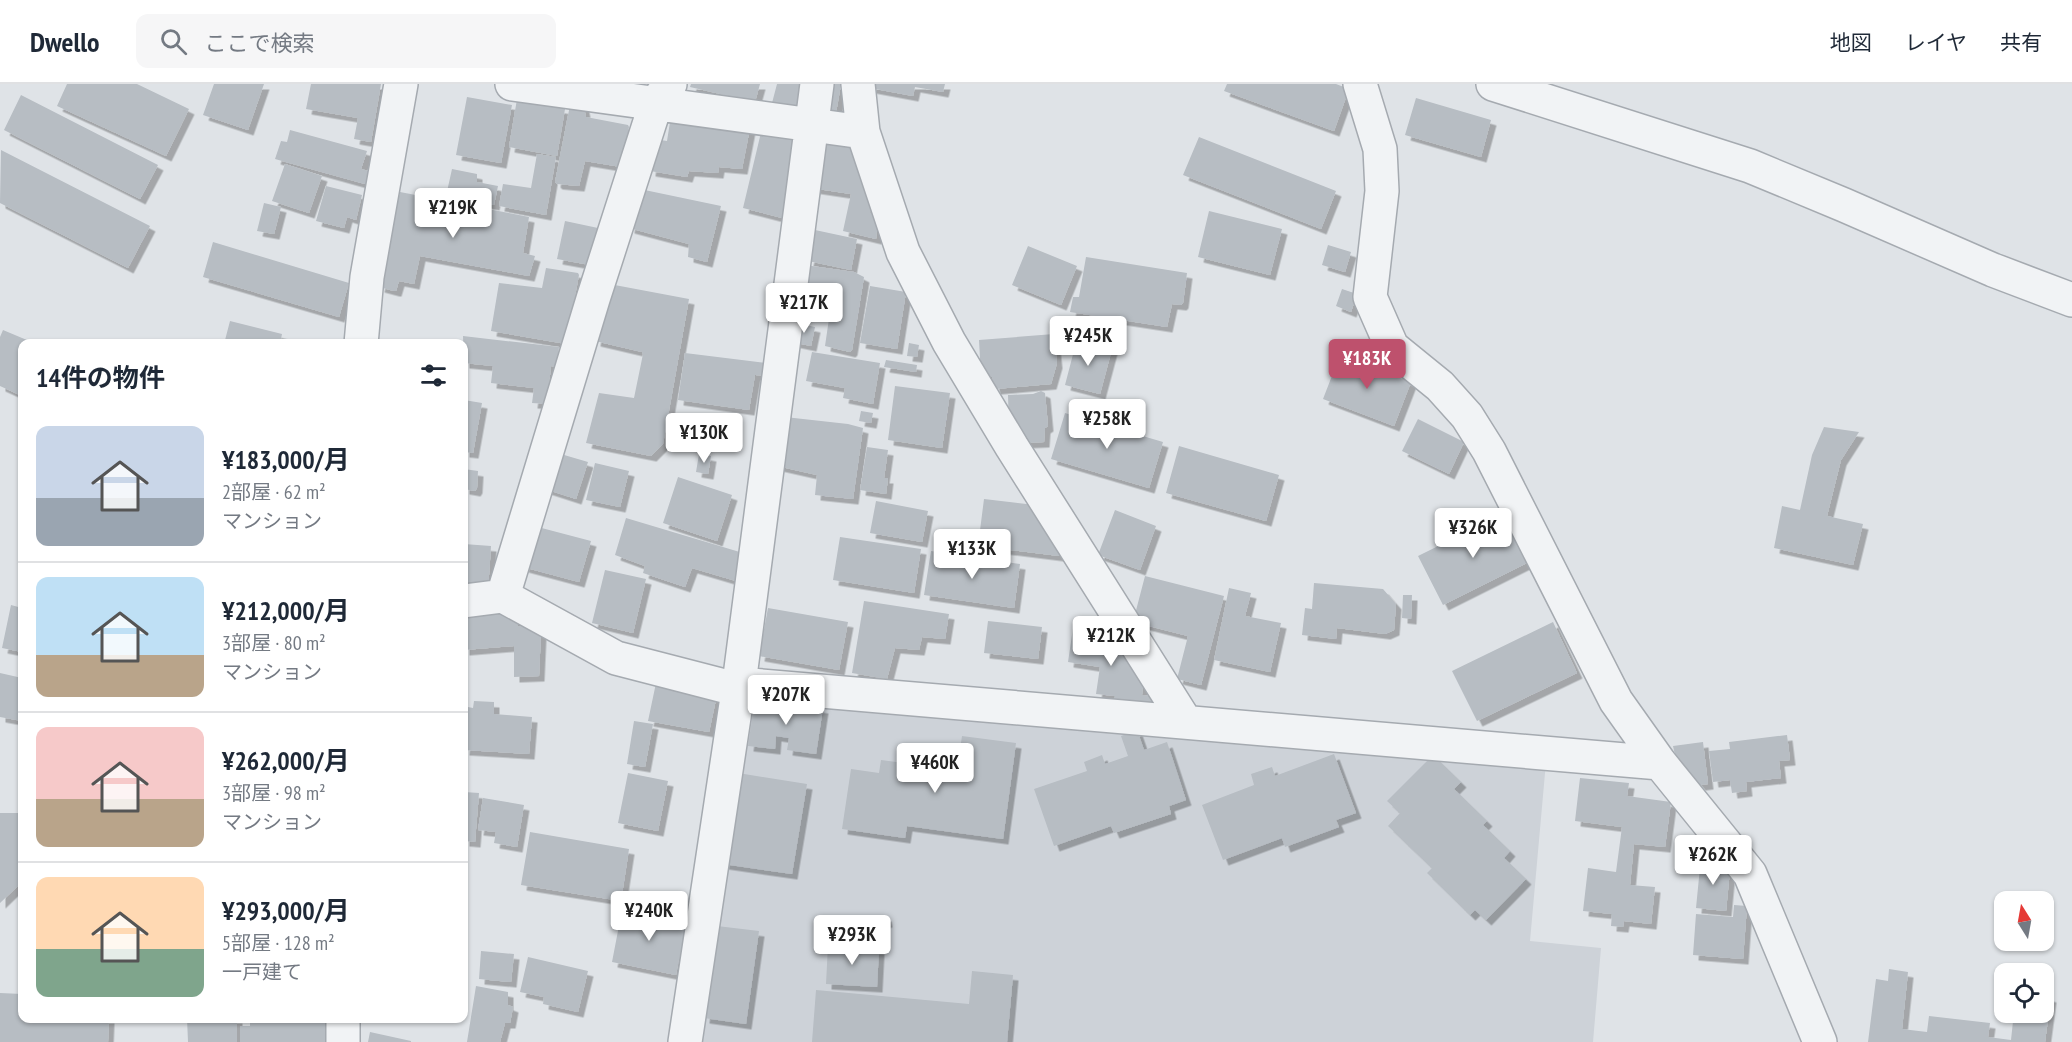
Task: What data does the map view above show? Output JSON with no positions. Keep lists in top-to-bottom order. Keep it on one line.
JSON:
{"north":"top","page":{"header":"Dwello","search":"ここで検索","nav":["地図","レイヤ","共有"],"price":["¥219K","¥217K","¥245K","¥183K","¥258K","¥130K","¥326K","¥133K","¥212K","¥207K","¥460K","¥262K","¥240K","¥293K"],"heading":"14件の物件","list":[{"name":"¥183,000/月","note":"2部屋 · 62 m² · マンション"},{"name":"¥212,000/月","note":"3部屋 · 80 m² · マンション"},{"name":"¥262,000/月","note":"3部屋 · 98 m² · マンション"},{"name":"¥293,000/月","note":"5部屋 · 128 m² · 一戸建て"}]}}
